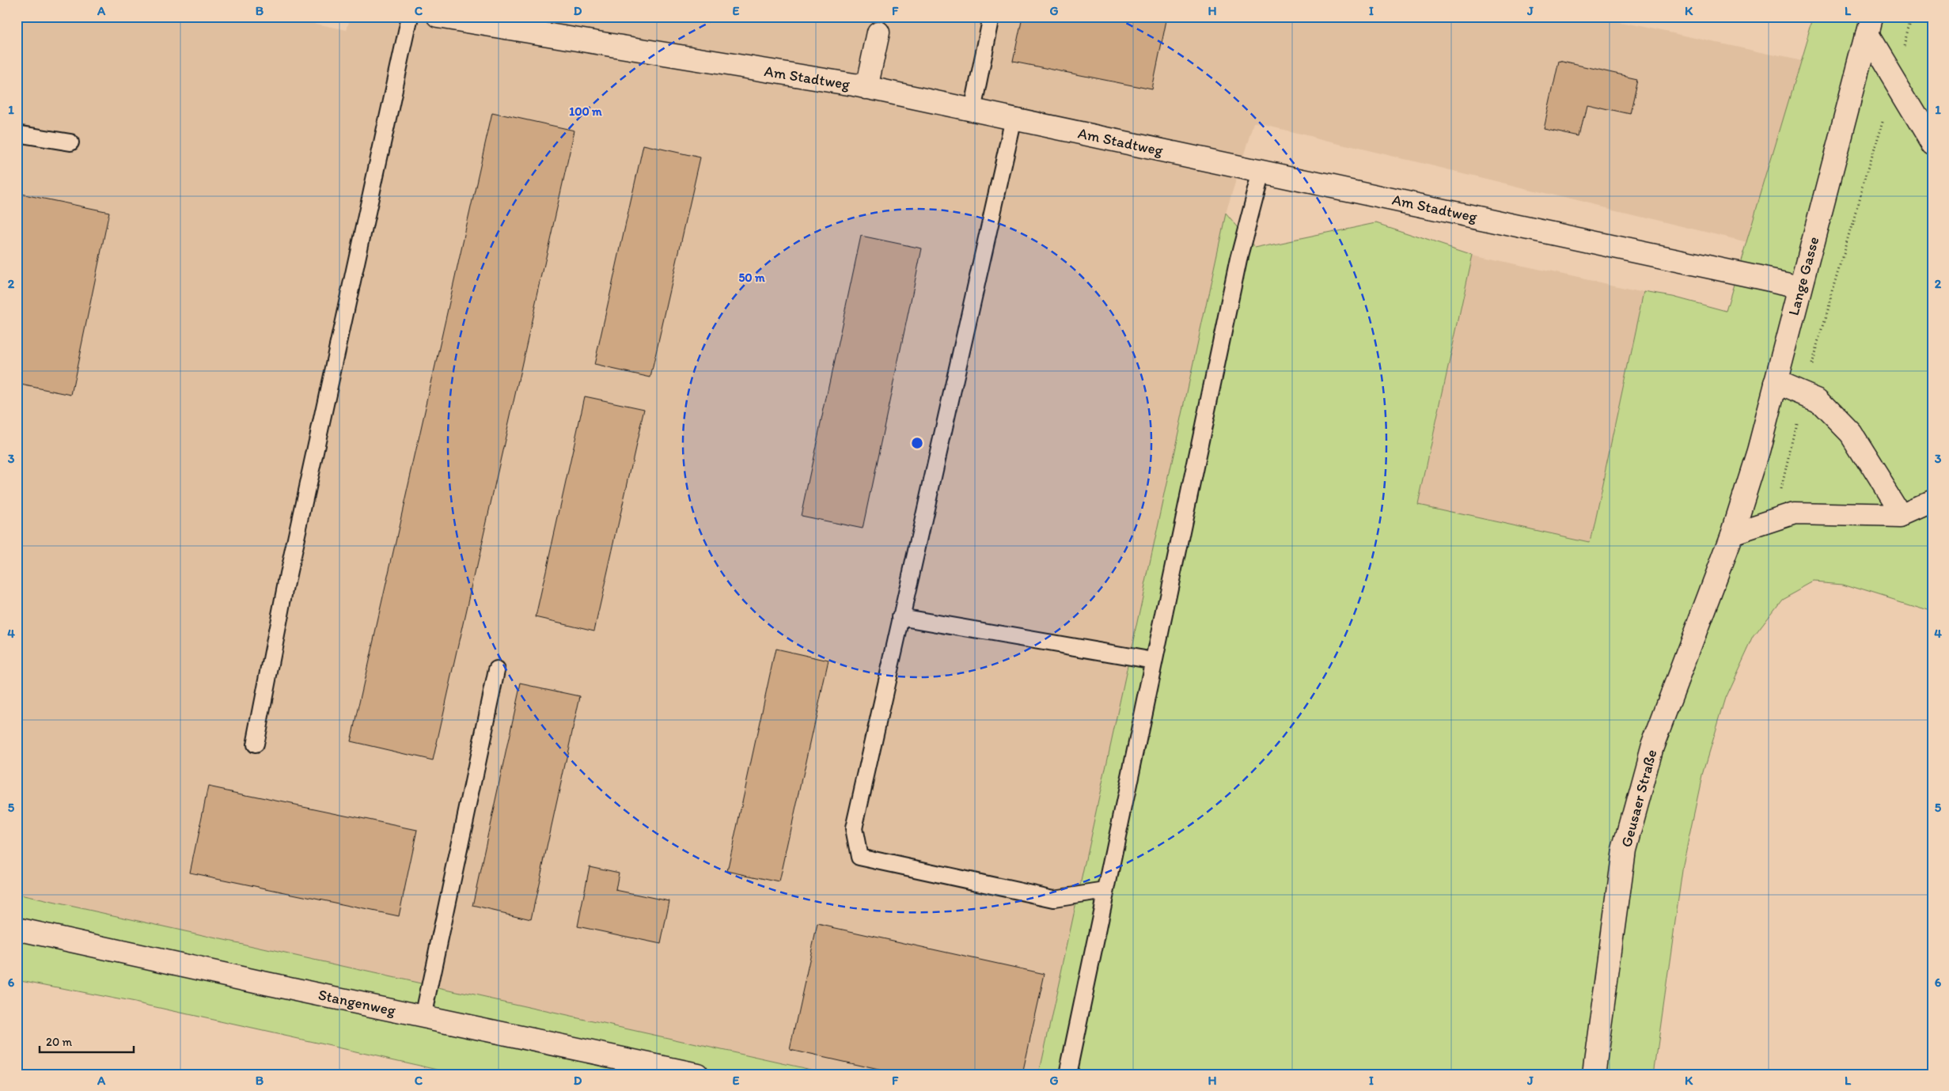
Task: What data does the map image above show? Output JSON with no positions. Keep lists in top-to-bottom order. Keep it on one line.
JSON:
{"streets":{"street":["Am Stadtweg","Lange Gasse","Geusaer Straße","Stangenweg"]},"crossings":[["Am Stadtweg","Lange Gasse"],["Lange Gasse","Geusaer Straße"]],"scale_bar":"20 m","grid":{"columns":["A","B","C","D","E","F","G","H","I","J","K","L"],"rows":["1","2","3","4","5","6"]},"rings":["100 m","50 m"]}
